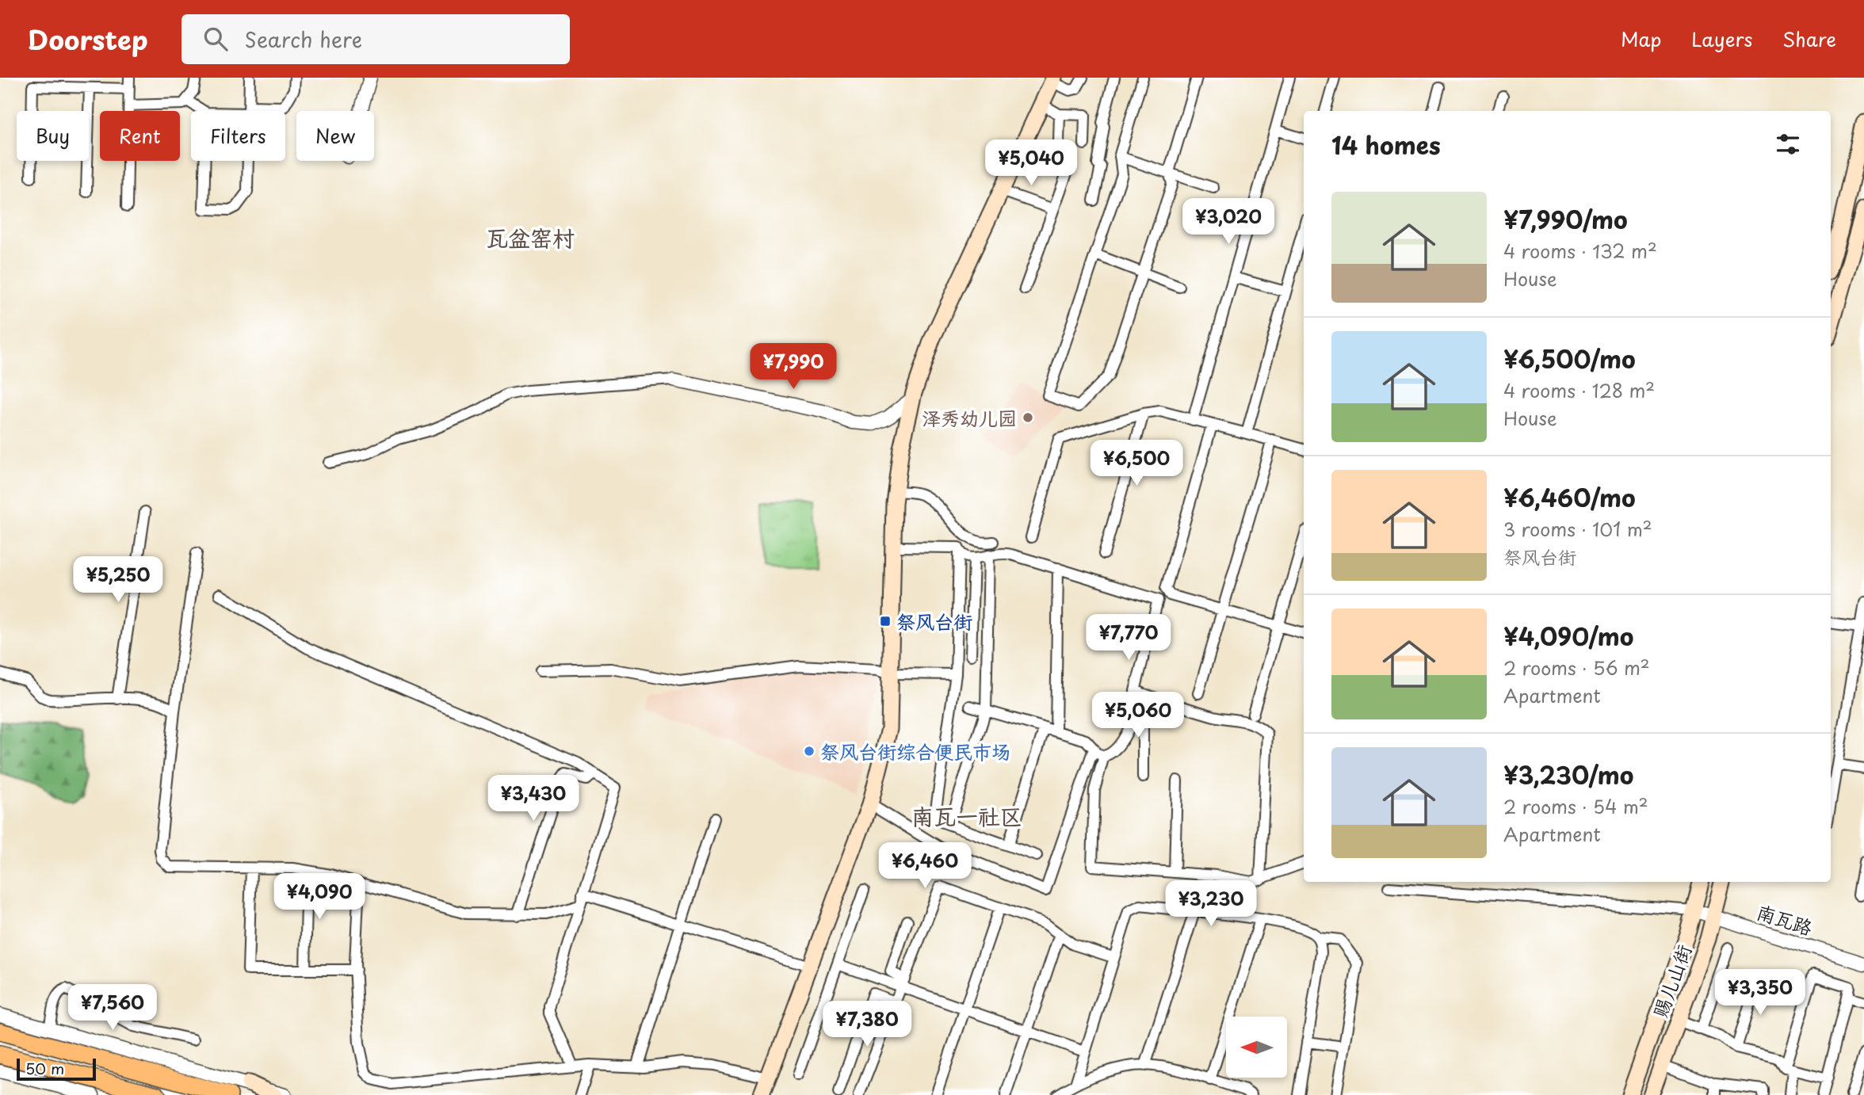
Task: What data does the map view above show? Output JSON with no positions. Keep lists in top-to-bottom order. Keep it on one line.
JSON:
{"streets":{"main road":["赐儿山街"],"street":["南瓦路"]},"crossings":[["南瓦路","赐儿山街"]],"districts":["瓦盆窑村","南瓦一社区"],"places":{"other":["泽秀幼儿园","祭风台街综合便民市场"],"transit":["祭风台街"]},"scale_bar":"50 m","north":"left","page":{"header":"Doorstep","search":"Search here","nav":["Map","Layers","Share"],"chip":["Buy","Rent","Filters","New"],"heading":"14 homes","price":["¥5,040","¥3,020","¥7,990","¥6,500","¥5,250","¥7,770","¥5,060","¥3,430","¥6,460","¥4,090","¥3,230","¥3,350","¥7,560","¥7,380"],"list":[{"name":"¥7,990/mo","note":"4 rooms · 132 m² · House"},{"name":"¥6,500/mo","note":"4 rooms · 128 m² · House"},{"name":"¥6,460/mo","note":"3 rooms · 101 m² · 祭风台街"},{"name":"¥4,090/mo","note":"2 rooms · 56 m² · Apartment"},{"name":"¥3,230/mo","note":"2 rooms · 54 m² · Apartment"}],"scale":"50 m"}}
